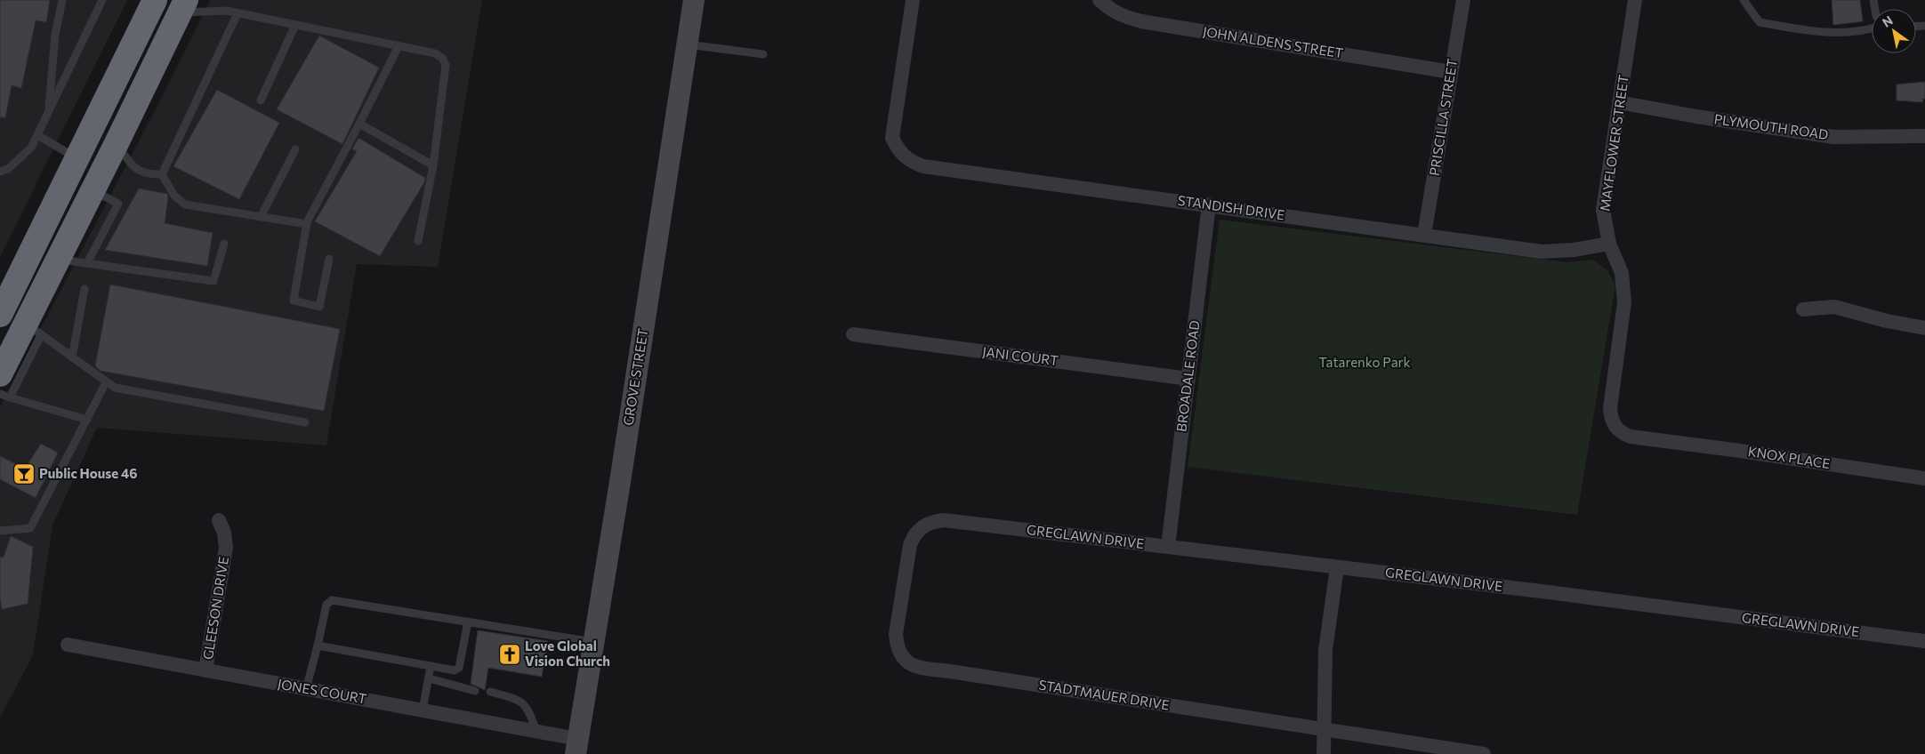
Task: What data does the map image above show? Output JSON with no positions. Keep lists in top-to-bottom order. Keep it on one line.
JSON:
{"streets":{"street":["JOHN ALDENS STREET","PRISCILLA STREET","PLYMOUTH ROAD","MAYFLOWER STREET","STANDISH DRIVE","JANI COURT","BROADALE ROAD","GROVE STREET","KNOX PLACE","GREGLAWN DRIVE","GLEESON DRIVE","JONES COURT","STADTMAUER DRIVE"]},"crossings":[["JOHN ALDENS STREET","PRISCILLA STREET"],["PRISCILLA STREET","STANDISH DRIVE"],["PLYMOUTH ROAD","MAYFLOWER STREET"],["MAYFLOWER STREET","STANDISH DRIVE"],["MAYFLOWER STREET","KNOX PLACE"],["STANDISH DRIVE","BROADALE ROAD"],["JANI COURT","BROADALE ROAD"],["BROADALE ROAD","GREGLAWN DRIVE"],["GROVE STREET","JONES COURT"],["GREGLAWN DRIVE","STADTMAUER DRIVE"],["GLEESON DRIVE","JONES COURT"]],"parks":["Tatarenko Park"],"places":{"bar":["Public House 46"],"church":["Love Global Vision Church"]},"north":"top left"}
